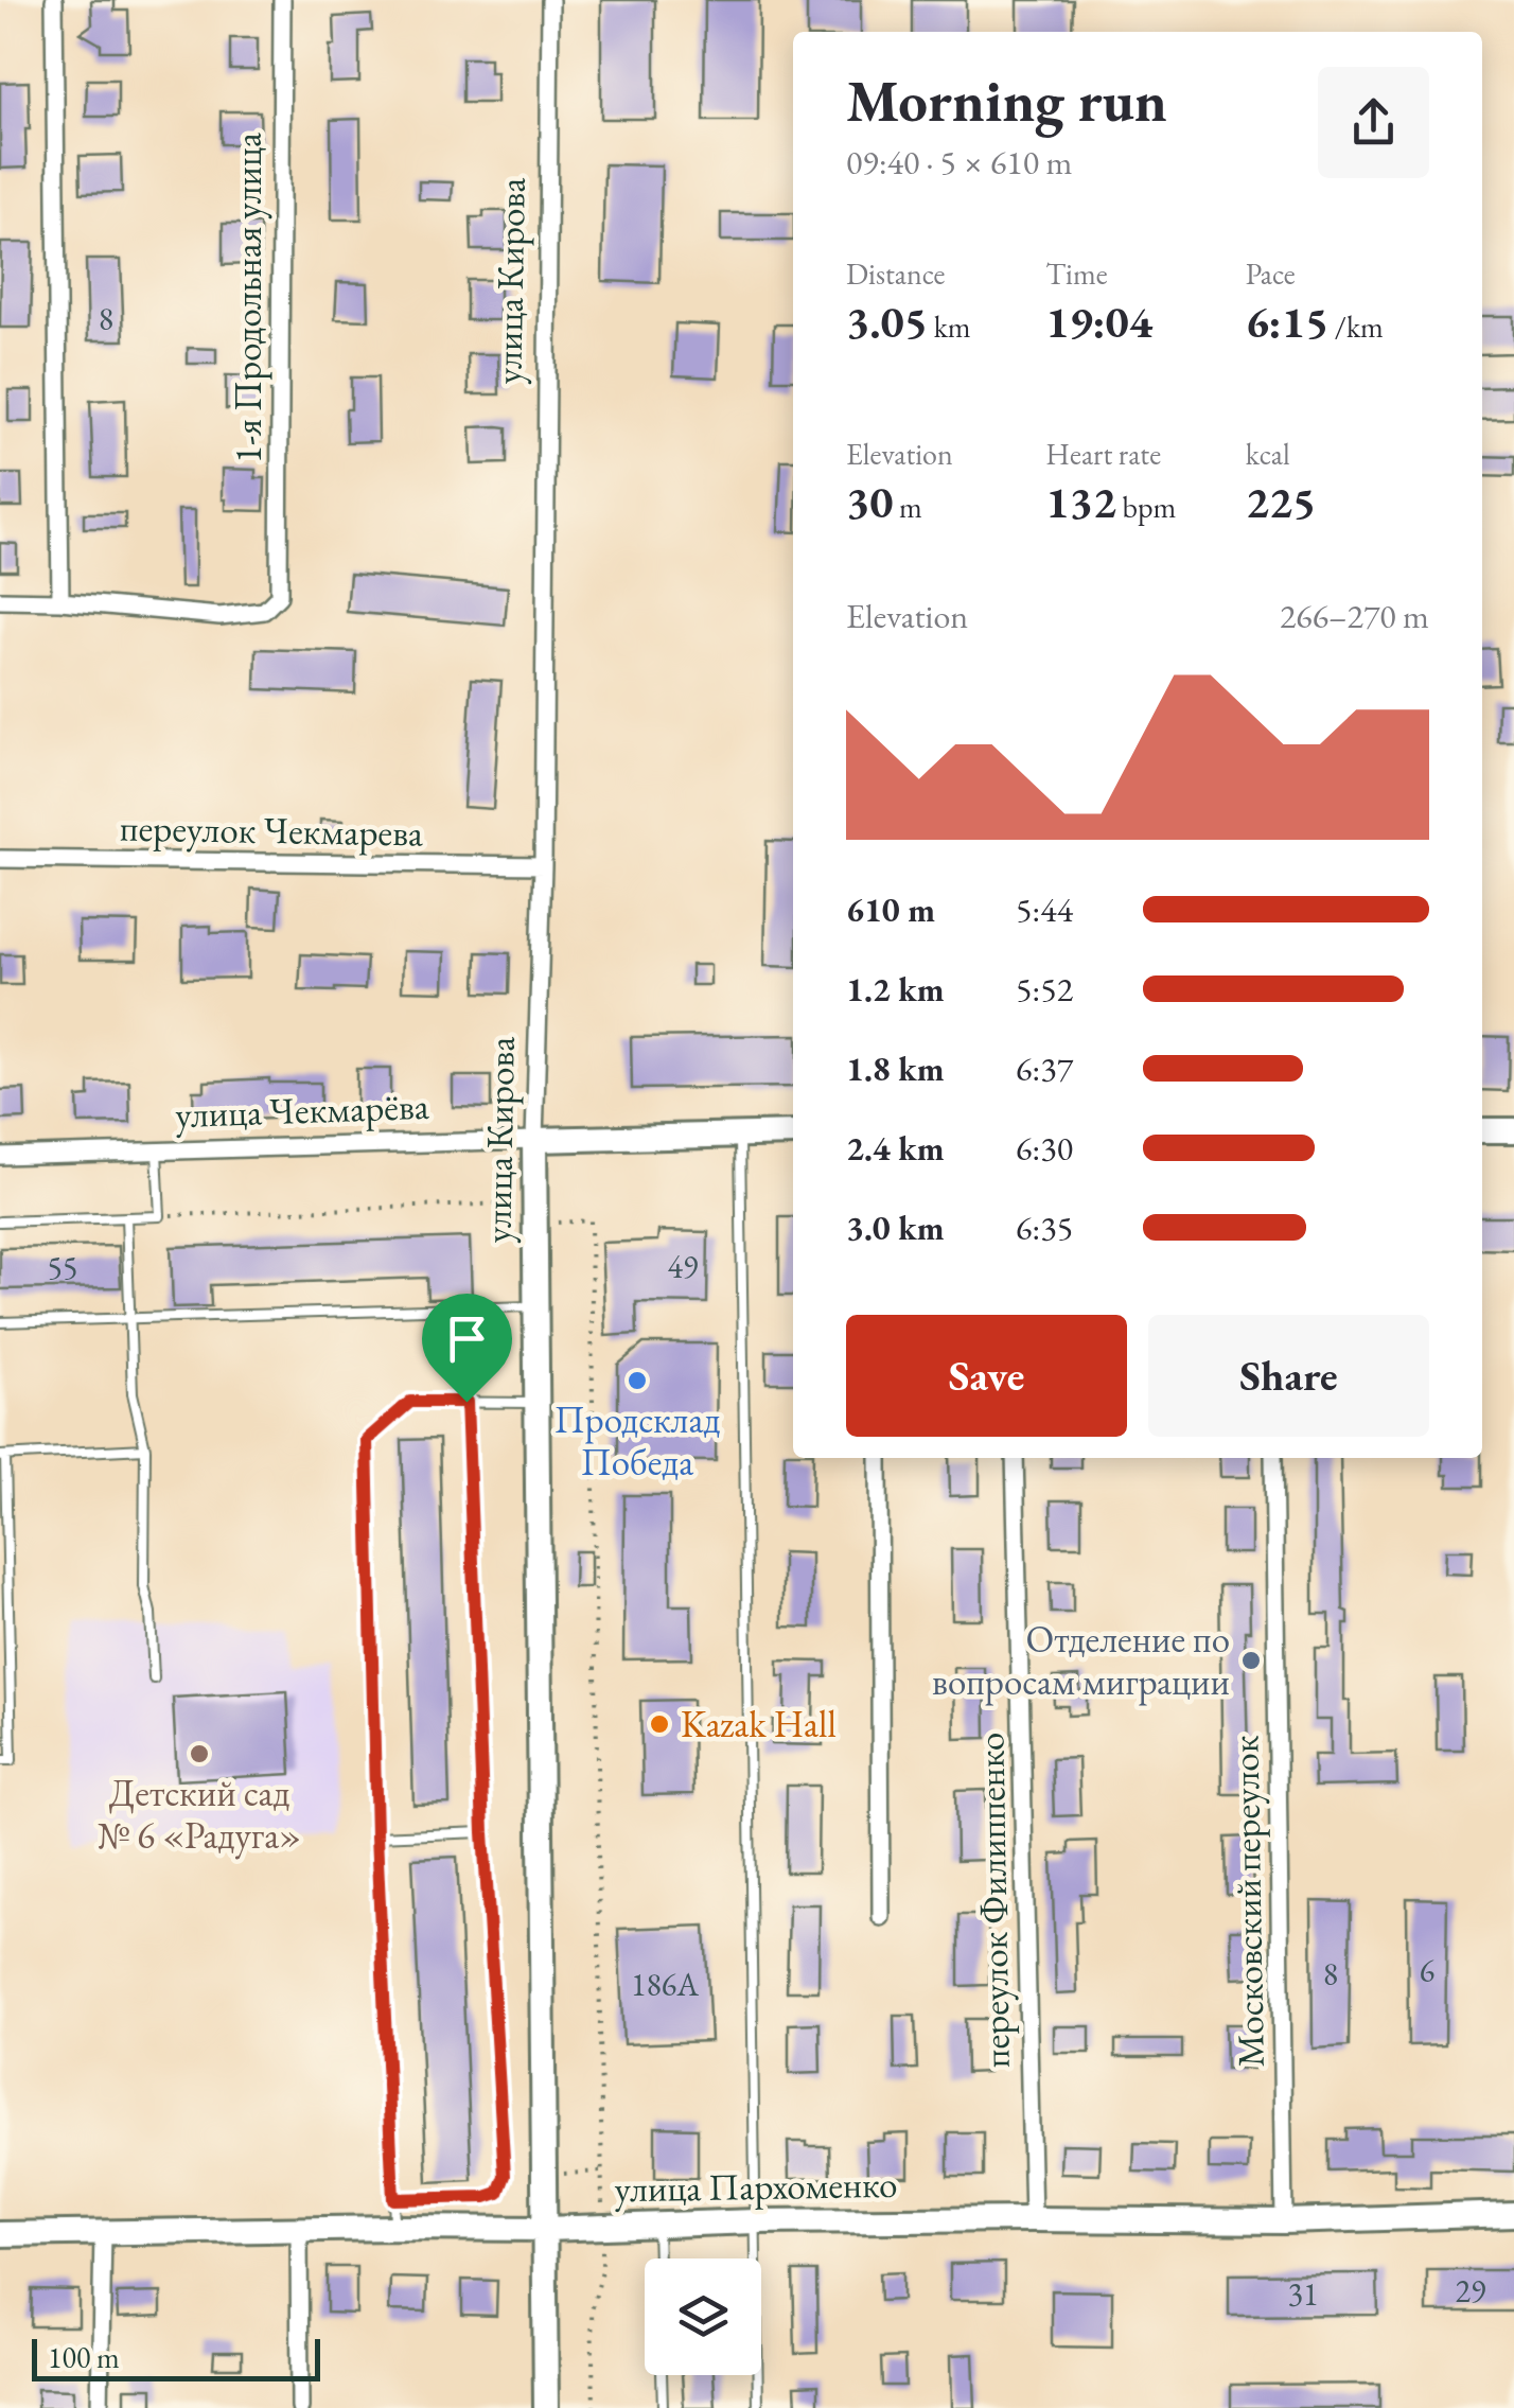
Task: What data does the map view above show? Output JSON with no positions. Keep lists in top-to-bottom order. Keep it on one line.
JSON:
{"streets":{"street":["улица Кирова","1-я Продольная улица","переулок Чекмарева","улица Чекмарёва","переулок Филиппенко","Московский переулок","улица Пархоменко"]},"crossings":[["улица Кирова","переулок Чекмарева"],["улица Кирова","улица Чекмарёва"],["улица Кирова","улица Пархоменко"],["переулок Филиппенко","улица Пархоменко"],["Московский переулок","улица Пархоменко"]],"places":["Продсклад Победа","Отделение по вопросам миграции","Kazak Hall","Детский сад № 6 «Радуга»"],"house_numbers":["8","49","55","6","8","186А","29","31"],"scale_bar":"100 m","page":{"heading":["Morning run","09:40 · 5 × 610 m"],"stats":[["Distance","3.05 km"],["Time","19:04"],["Pace","6:15 /km"],["Elevation","30 m"],["Heart rate","132 bpm"],["kcal","225"]],"chart":["Elevation","266–270 m"],"list":[{"name":"610 m","note":"5:44"},{"name":"1.2 km","note":"5:52"},{"name":"1.8 km","note":"6:37"},{"name":"2.4 km","note":"6:30"},{"name":"3.0 km","note":"6:35"}],"buttons":["Save","Share"],"scale":"100 m"}}
